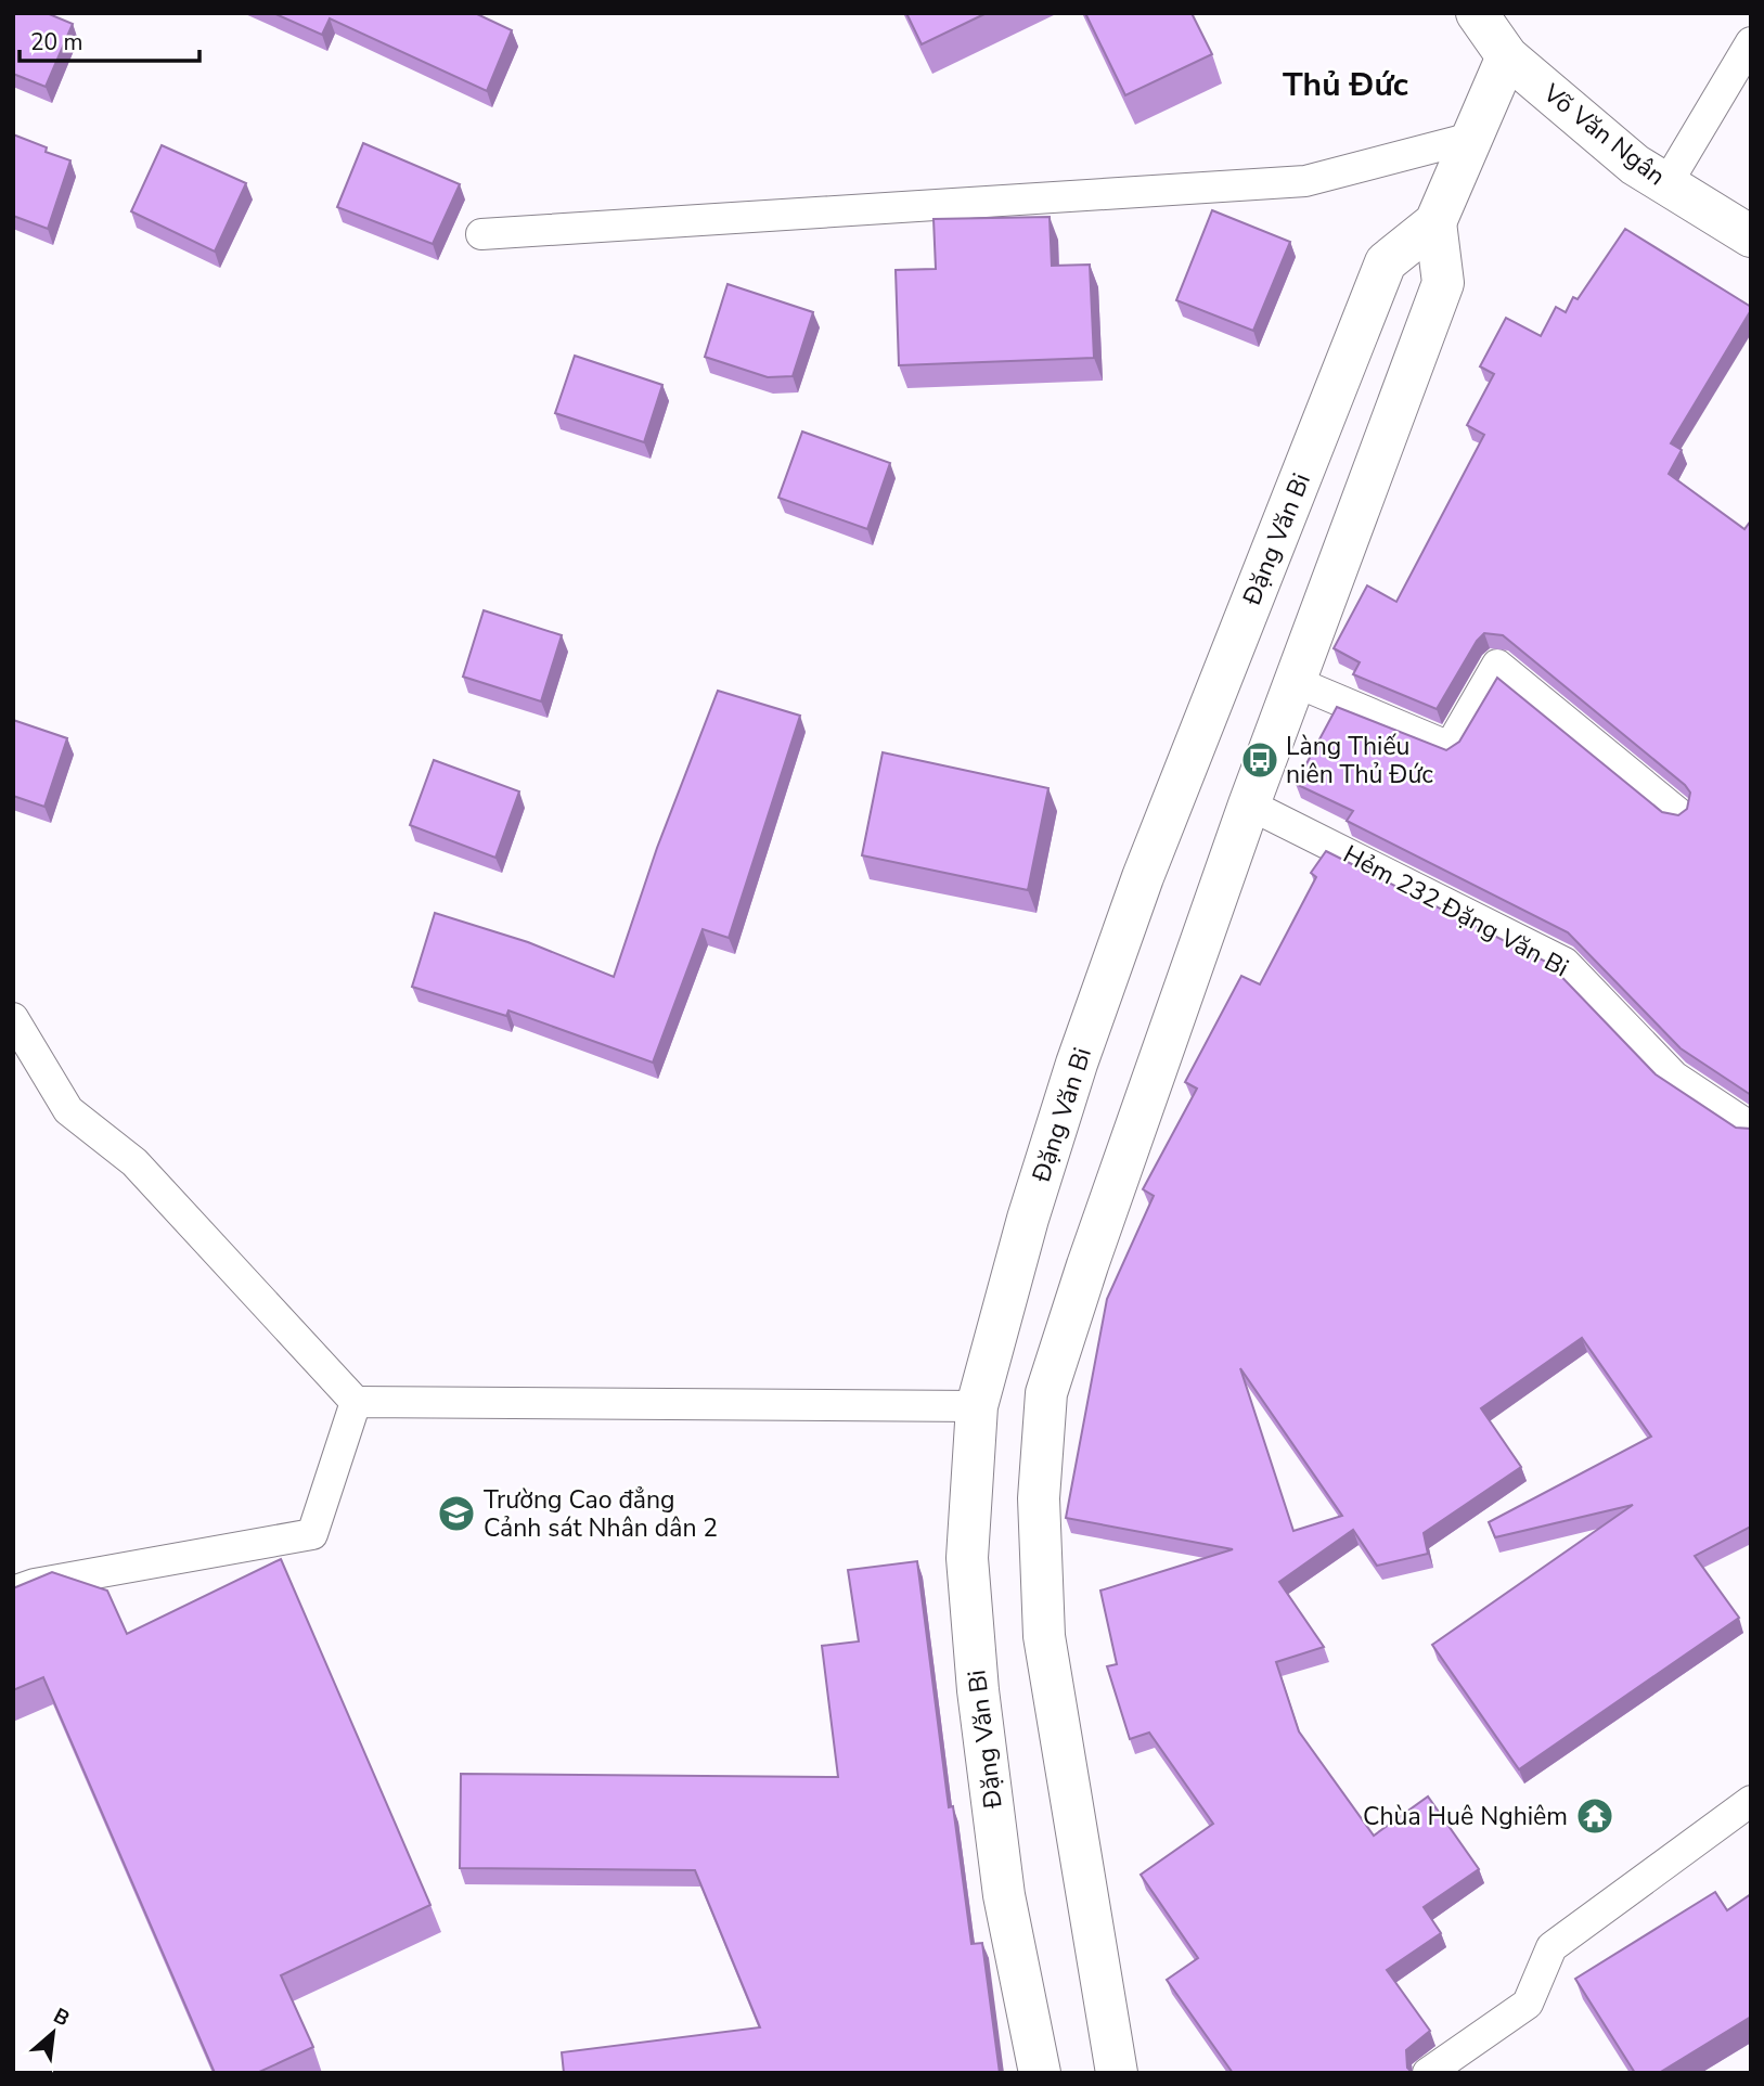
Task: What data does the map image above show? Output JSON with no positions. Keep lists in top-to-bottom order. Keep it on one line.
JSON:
{"streets":{"main road":["Võ Văn Ngân","Đặng Văn Bi"],"lane":["Hẻm 232 Đặng Văn Bi"]},"crossings":[["Võ Văn Ngân","Đặng Văn Bi"]],"districts":["Thủ Đức"],"places":{"bus stop":["Làng Thiếu niên Thủ Đức"],"school or university":["Trường Cao đẳng Cảnh sát Nhân dân 2"],"temple":["Chùa Huê Nghiêm"]},"scale_bar":"20 m","north":"top right"}
